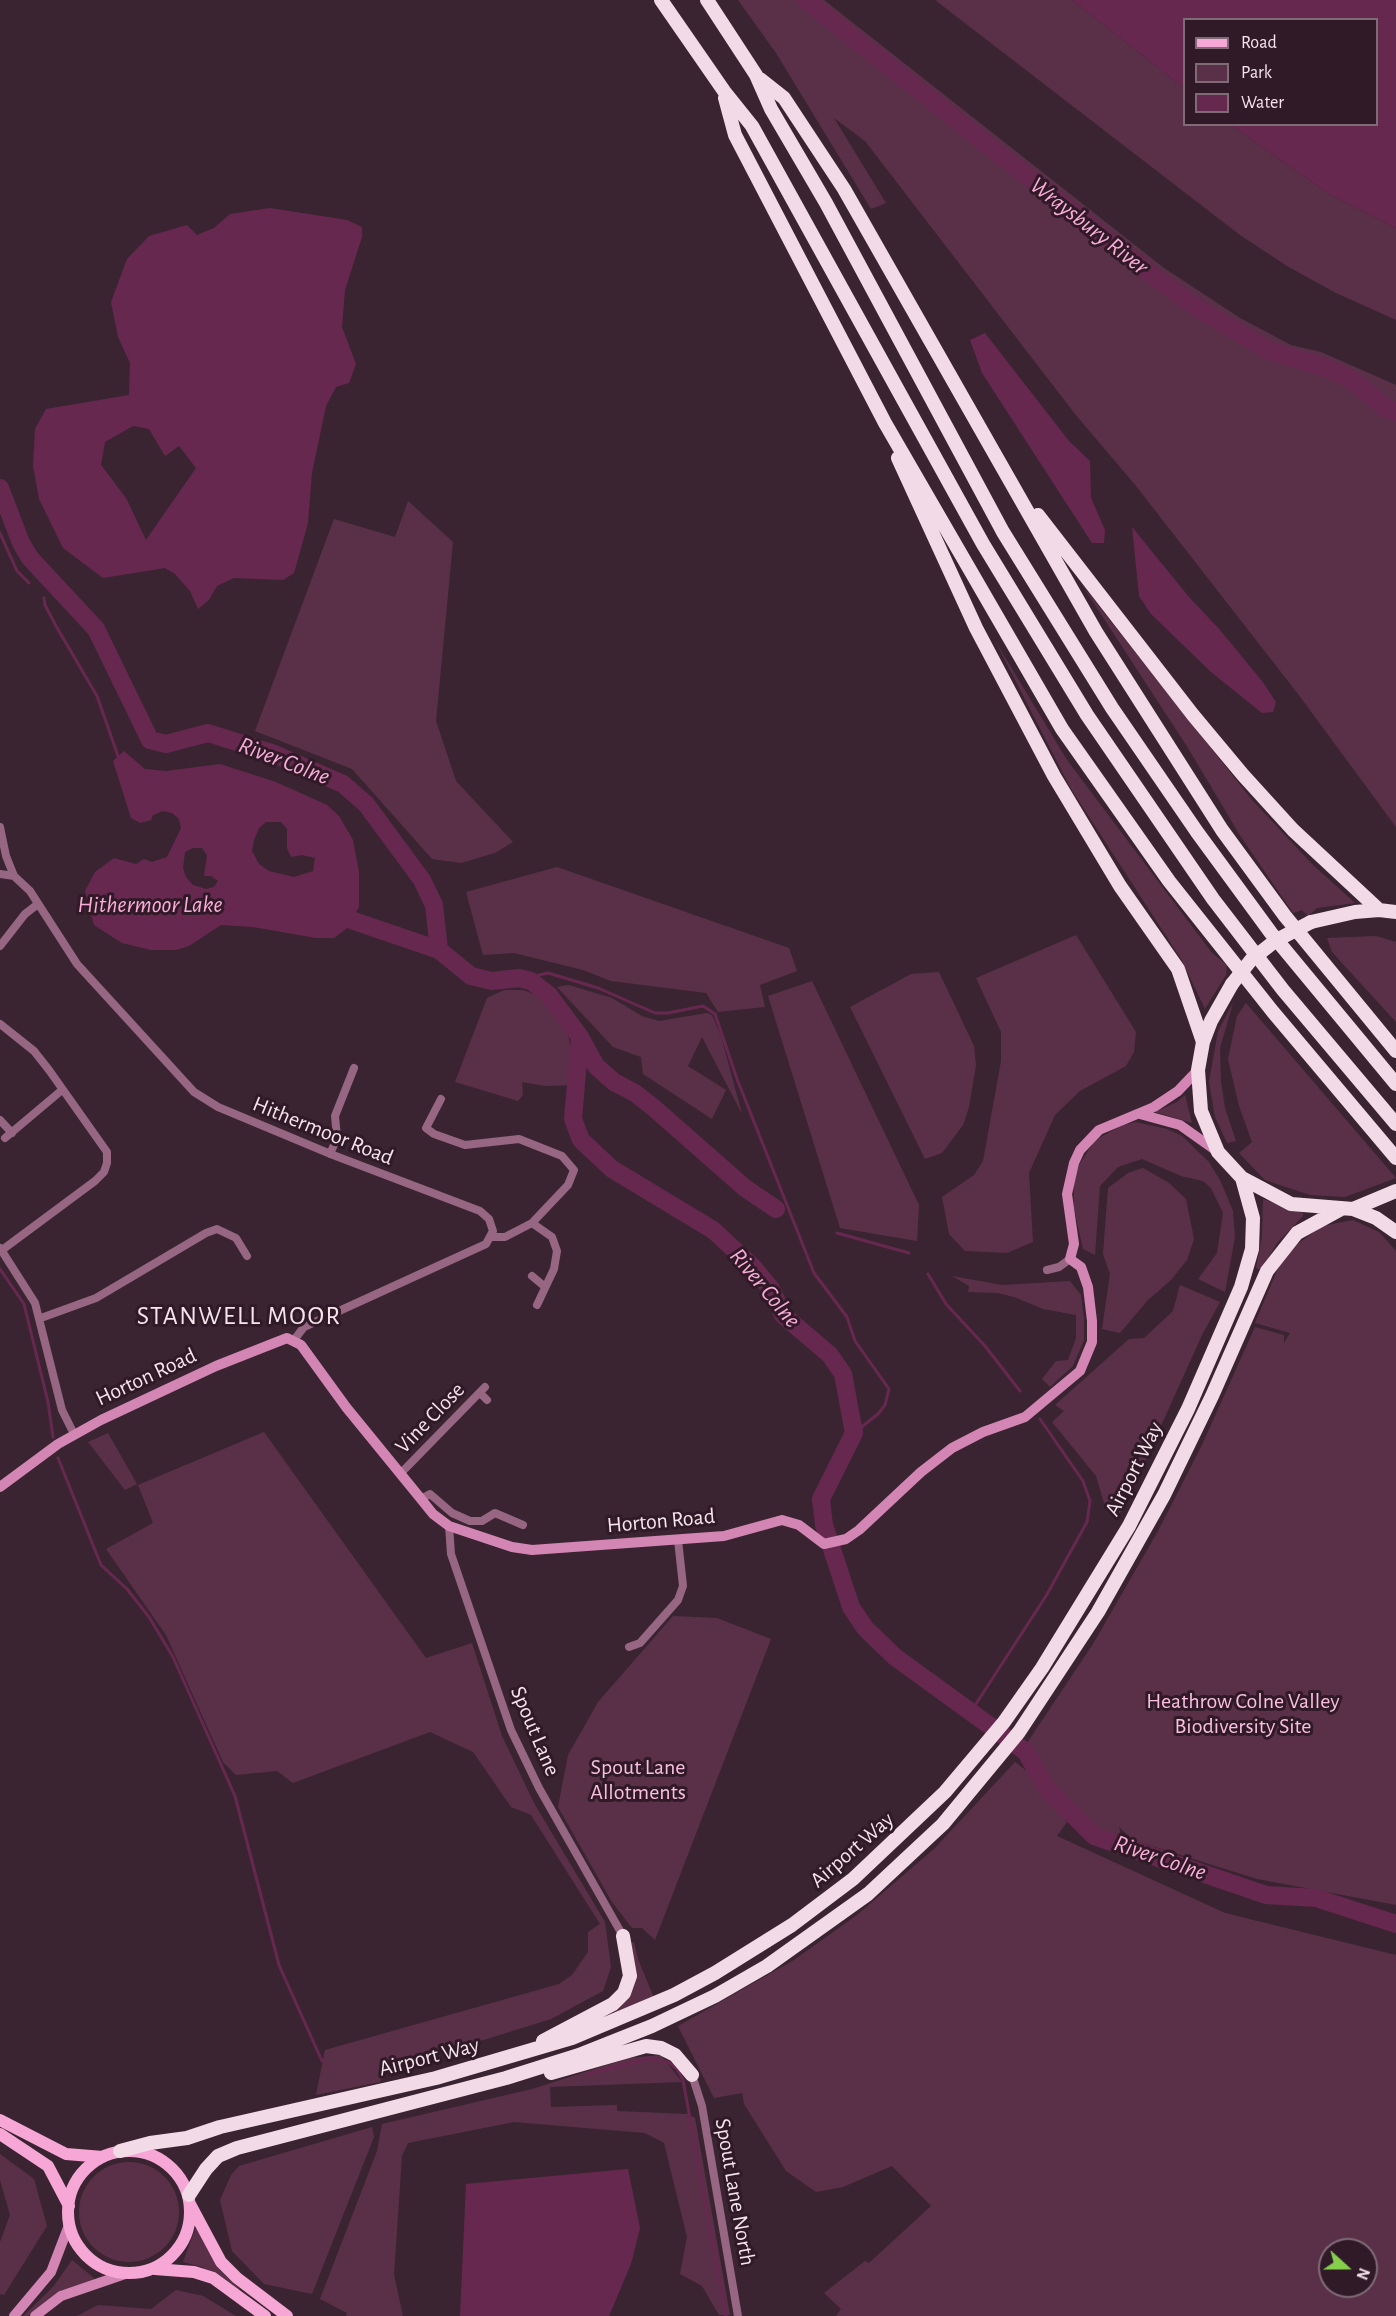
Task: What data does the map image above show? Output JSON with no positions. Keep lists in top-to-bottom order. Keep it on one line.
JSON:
{"streets":{"highway":["Airport Way"],"street":["Hithermoor Road","Horton Road","Vine Close","Spout Lane","Spout Lane North"]},"crossings":[["Horton Road","Vine Close"],["Horton Road","Spout Lane"]],"districts":["STANWELL MOOR"],"water":["Wraysbury River","River Colne","Hithermoor Lake"],"parks":["Heathrow Colne Valley Biodiversity Site","Spout Lane Allotments"],"legend":["Road","Park","Water"],"north":"right"}
